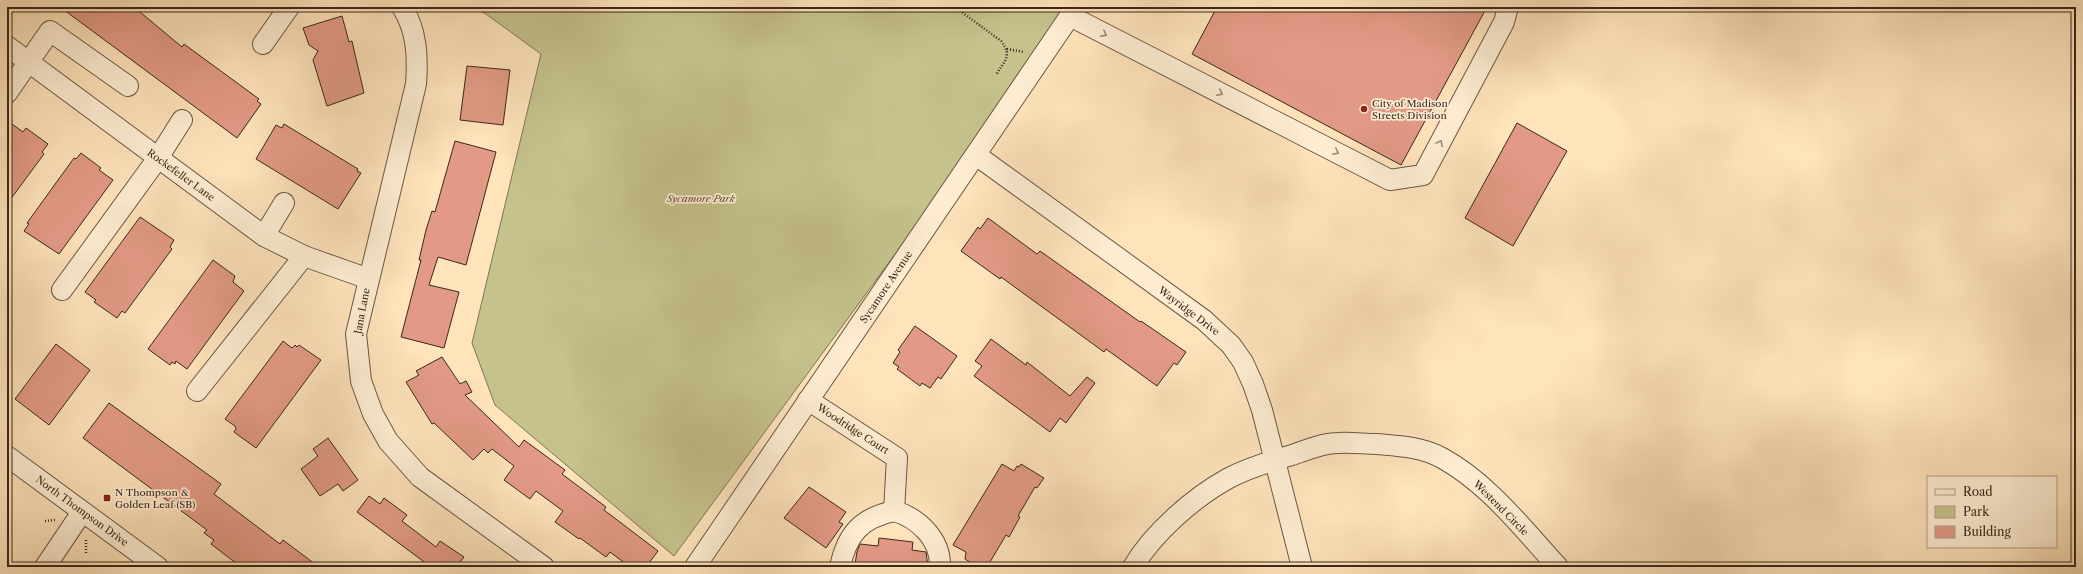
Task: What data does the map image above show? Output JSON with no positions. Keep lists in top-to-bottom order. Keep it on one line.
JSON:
{"streets":{"street":["Rockefeller Lane","Sycamore Avenue","Jana Lane","Wayridge Drive","Woodridge Court","Westend Circle","North Thompson Drive"]},"crossings":[["Rockefeller Lane","Jana Lane"],["Sycamore Avenue","Wayridge Drive"],["Sycamore Avenue","Woodridge Court"],["Wayridge Drive","Westend Circle"]],"parks":["Sycamore Park"],"places":{"other":["City of Madison Streets Division"],"transit":["N Thompson & Golden Leaf (SB)"]},"legend":["Road","Park","Building"]}
